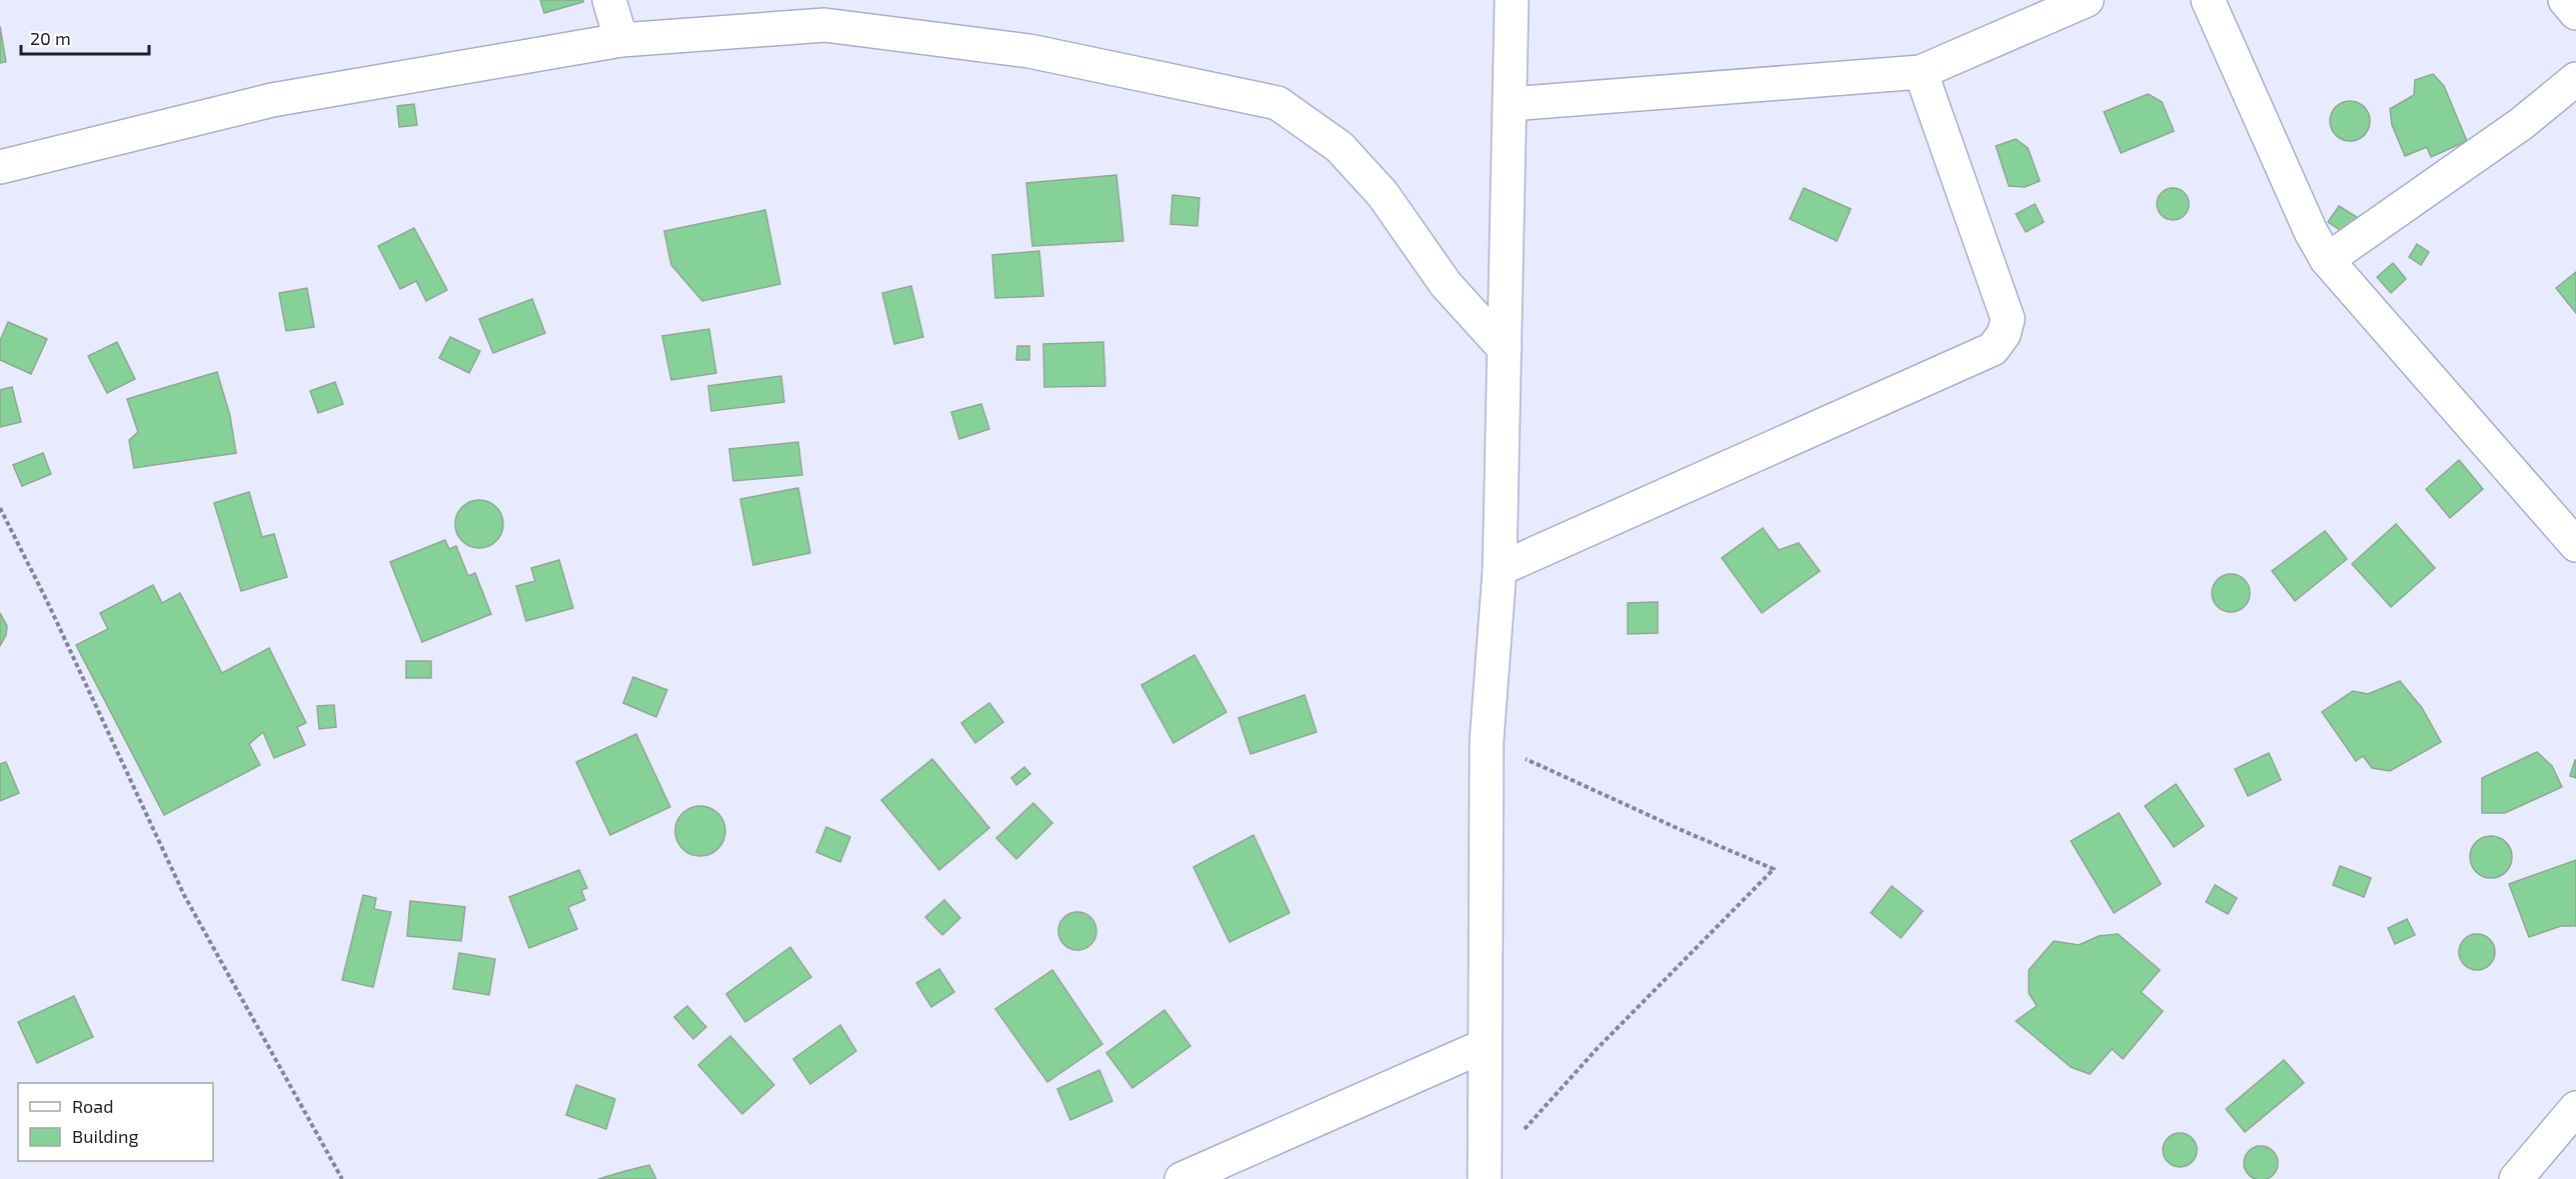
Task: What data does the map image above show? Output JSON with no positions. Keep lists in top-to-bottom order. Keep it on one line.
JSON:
{"legend":["Road","Building"],"scale_bar":"20 m"}
